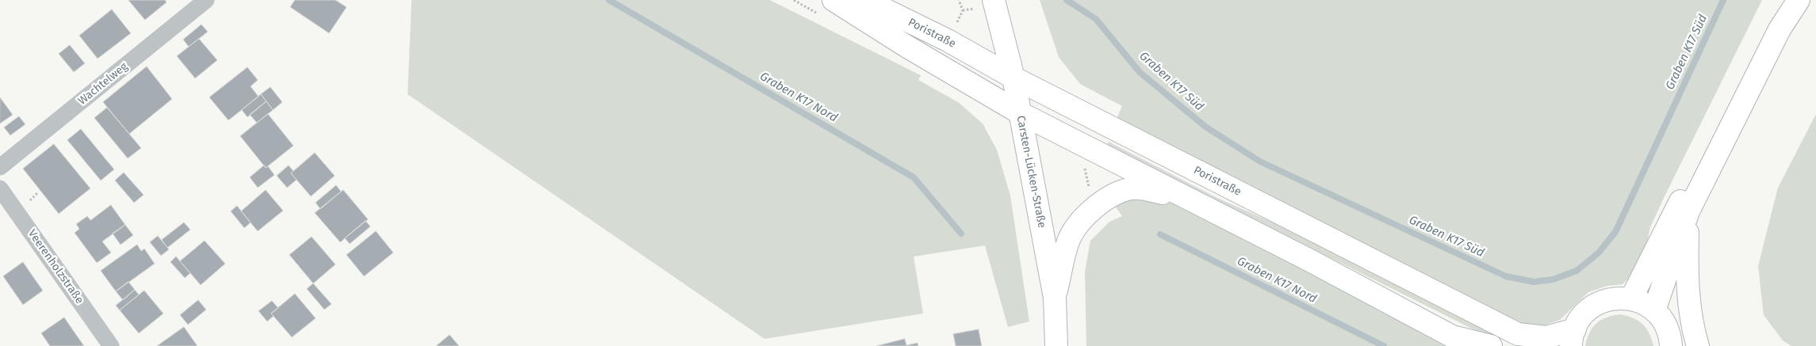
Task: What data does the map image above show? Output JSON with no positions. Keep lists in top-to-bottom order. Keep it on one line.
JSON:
{"streets":{"main road":["Poristraße","Carsten-Lücken-Straße"],"street":["Wachtelweg","Veerenholzstraße"]},"crossings":[["Poristraße","Carsten-Lücken-Straße"]],"water":["Graben K17 Süd","Graben K17 Nord"]}
